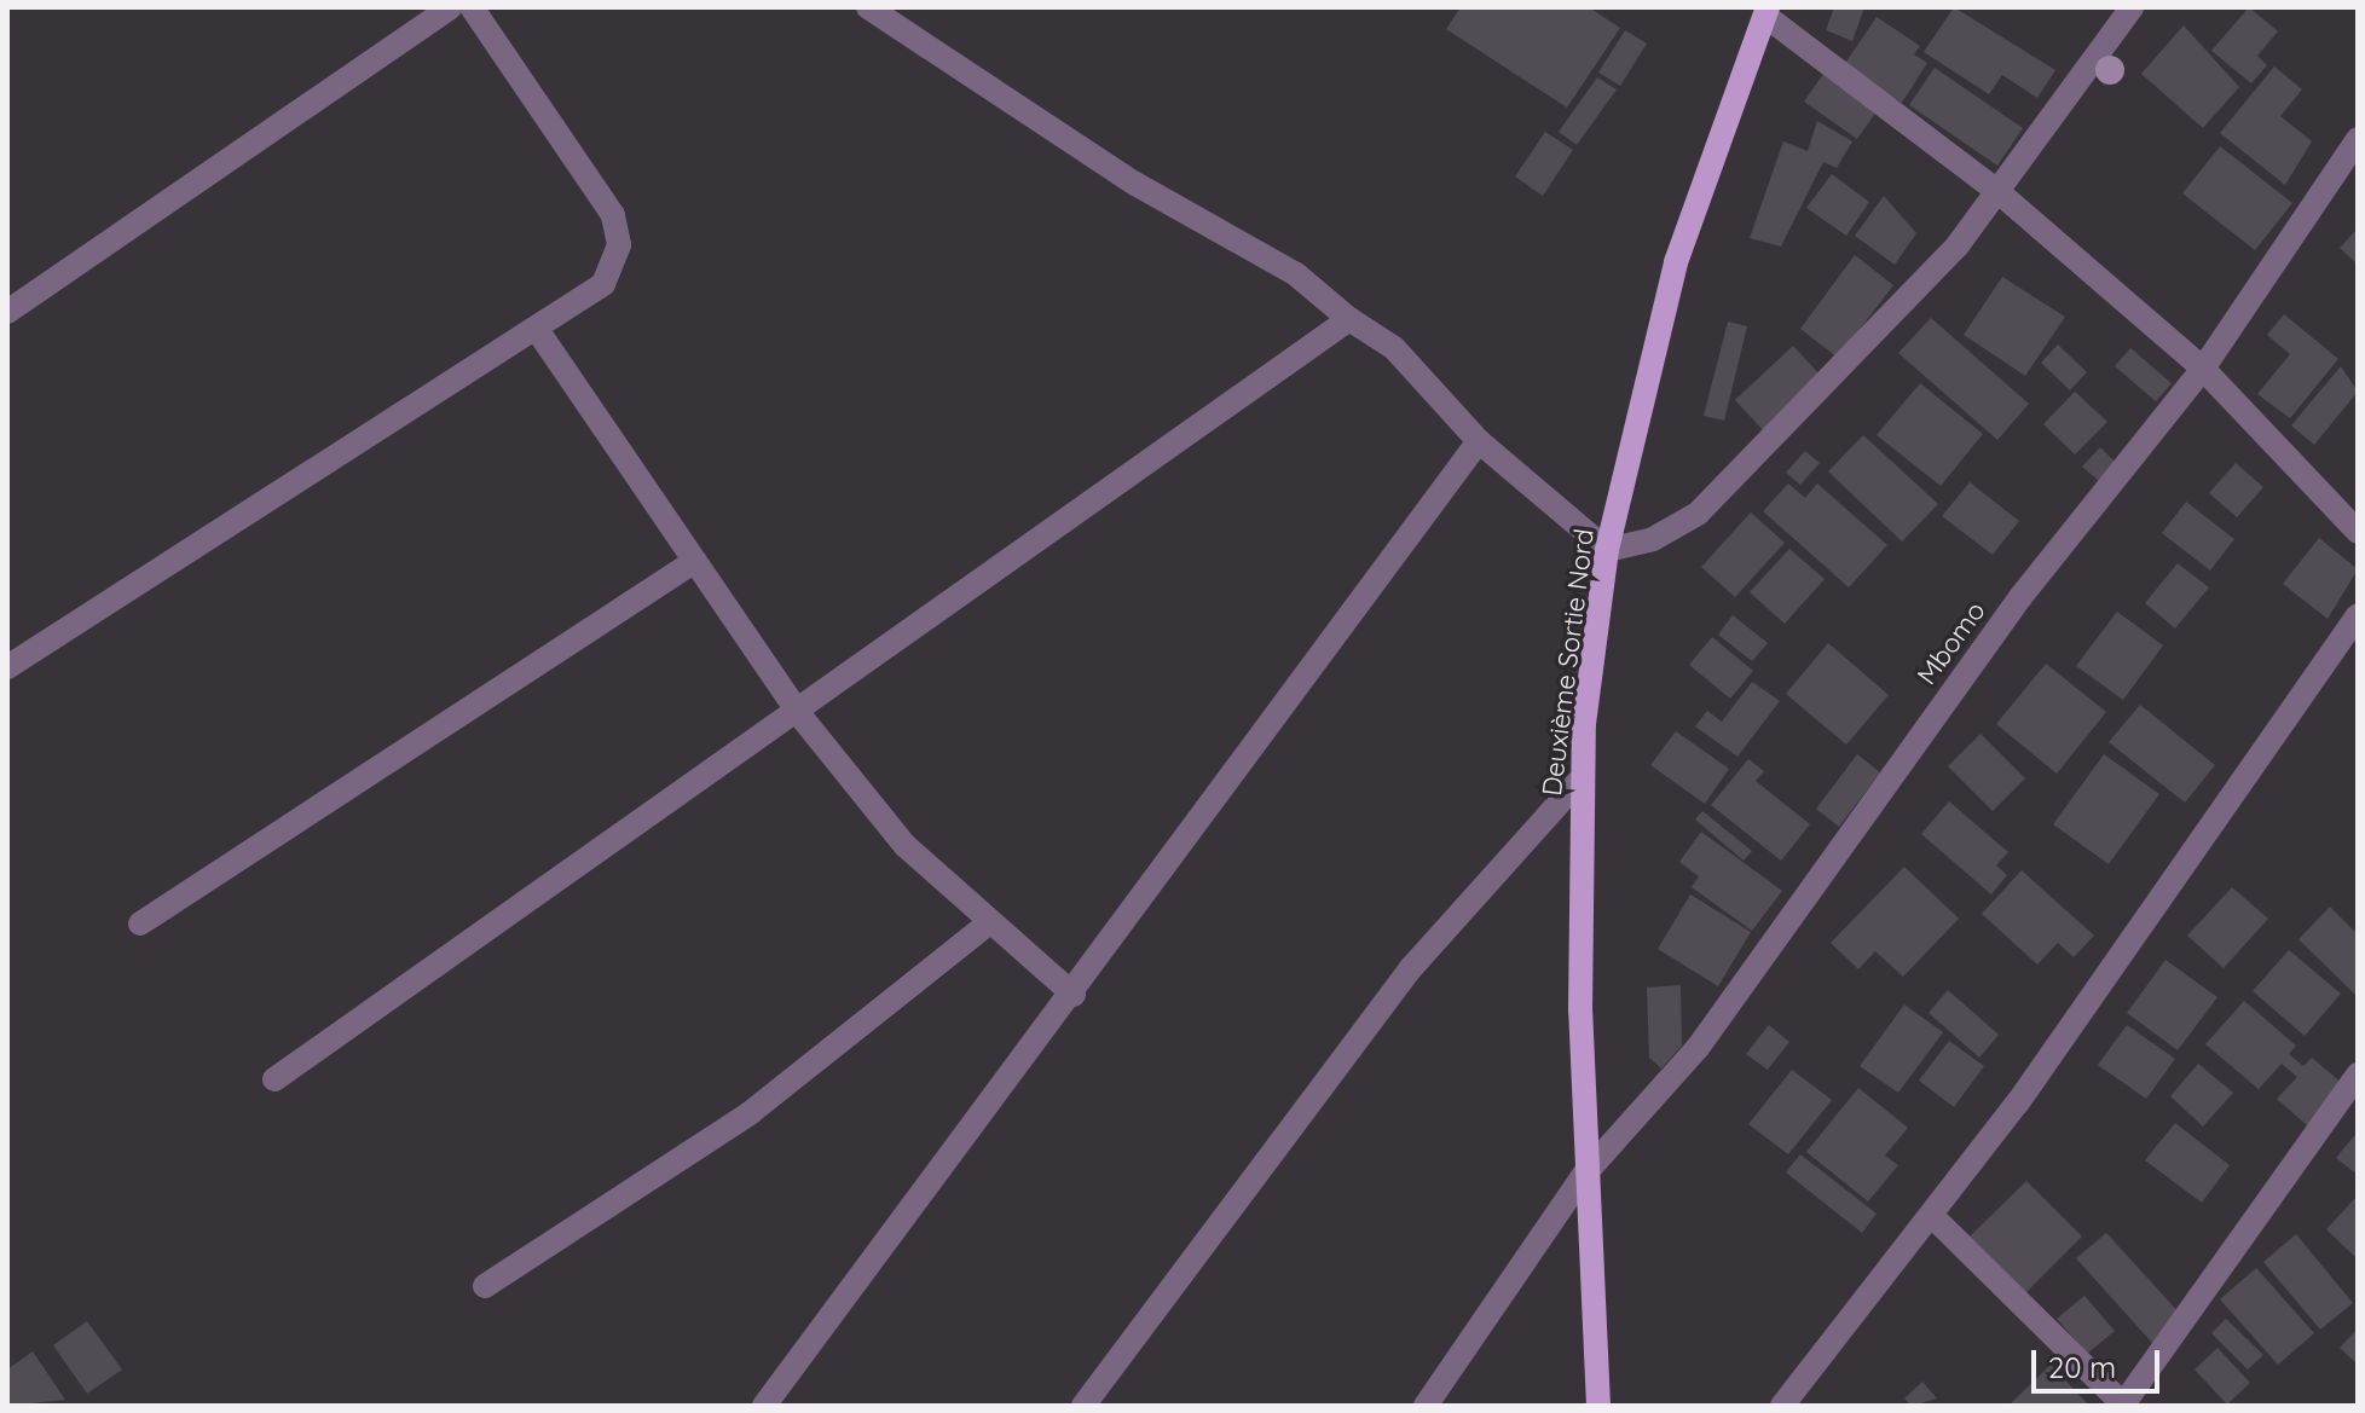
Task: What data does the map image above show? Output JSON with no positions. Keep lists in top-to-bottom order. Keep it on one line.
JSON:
{"streets":{"main road":["Deuxième Sortie Nord"],"street":["Mbomo"]},"crossings":[["Mbomo","Deuxième Sortie Nord"]],"scale_bar":"20 m"}
